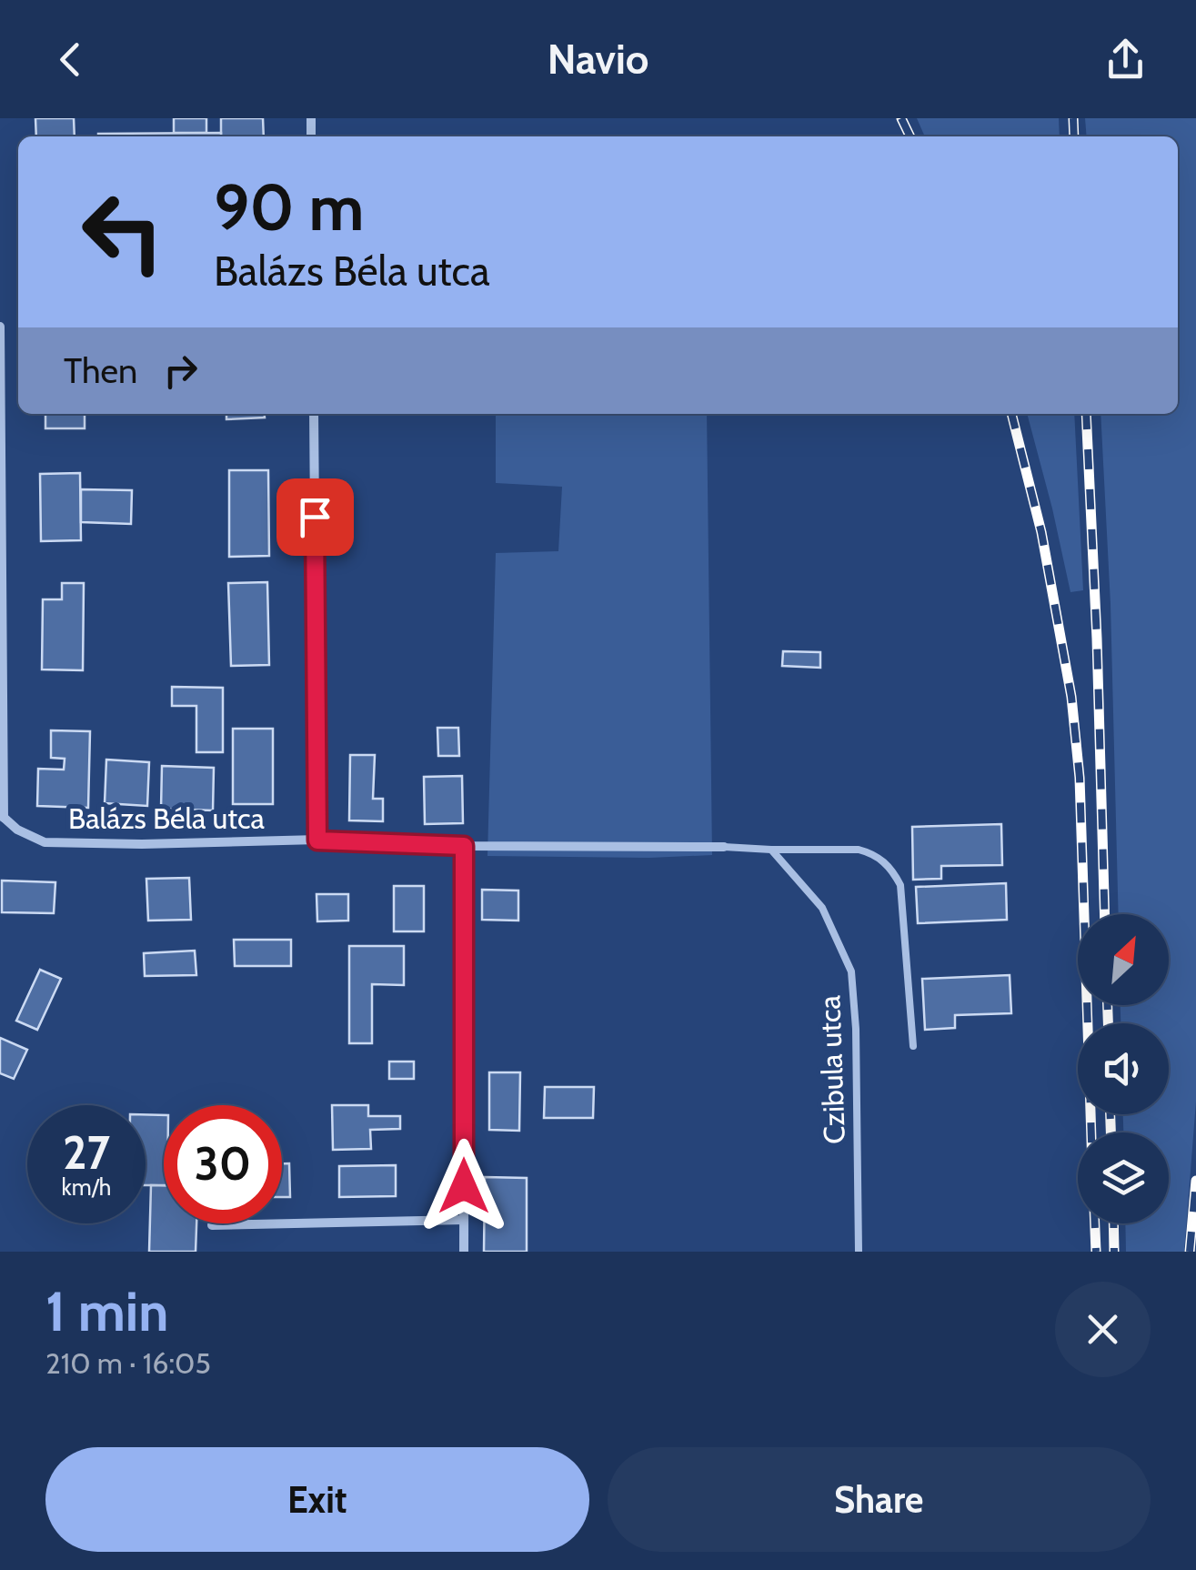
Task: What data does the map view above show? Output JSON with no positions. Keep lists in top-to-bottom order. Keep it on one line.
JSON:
{"streets":{"street":["Balázs Béla utca"],"lane":["Czibula utca"]},"north":"top right","page":{"header":"Navio","turn":["90 m","Balázs Béla utca"],"then":"Then","speed":"27 km/h","limit":"30","heading":["1 min","210 m · 16:05"],"buttons":["Exit","Share"]}}
